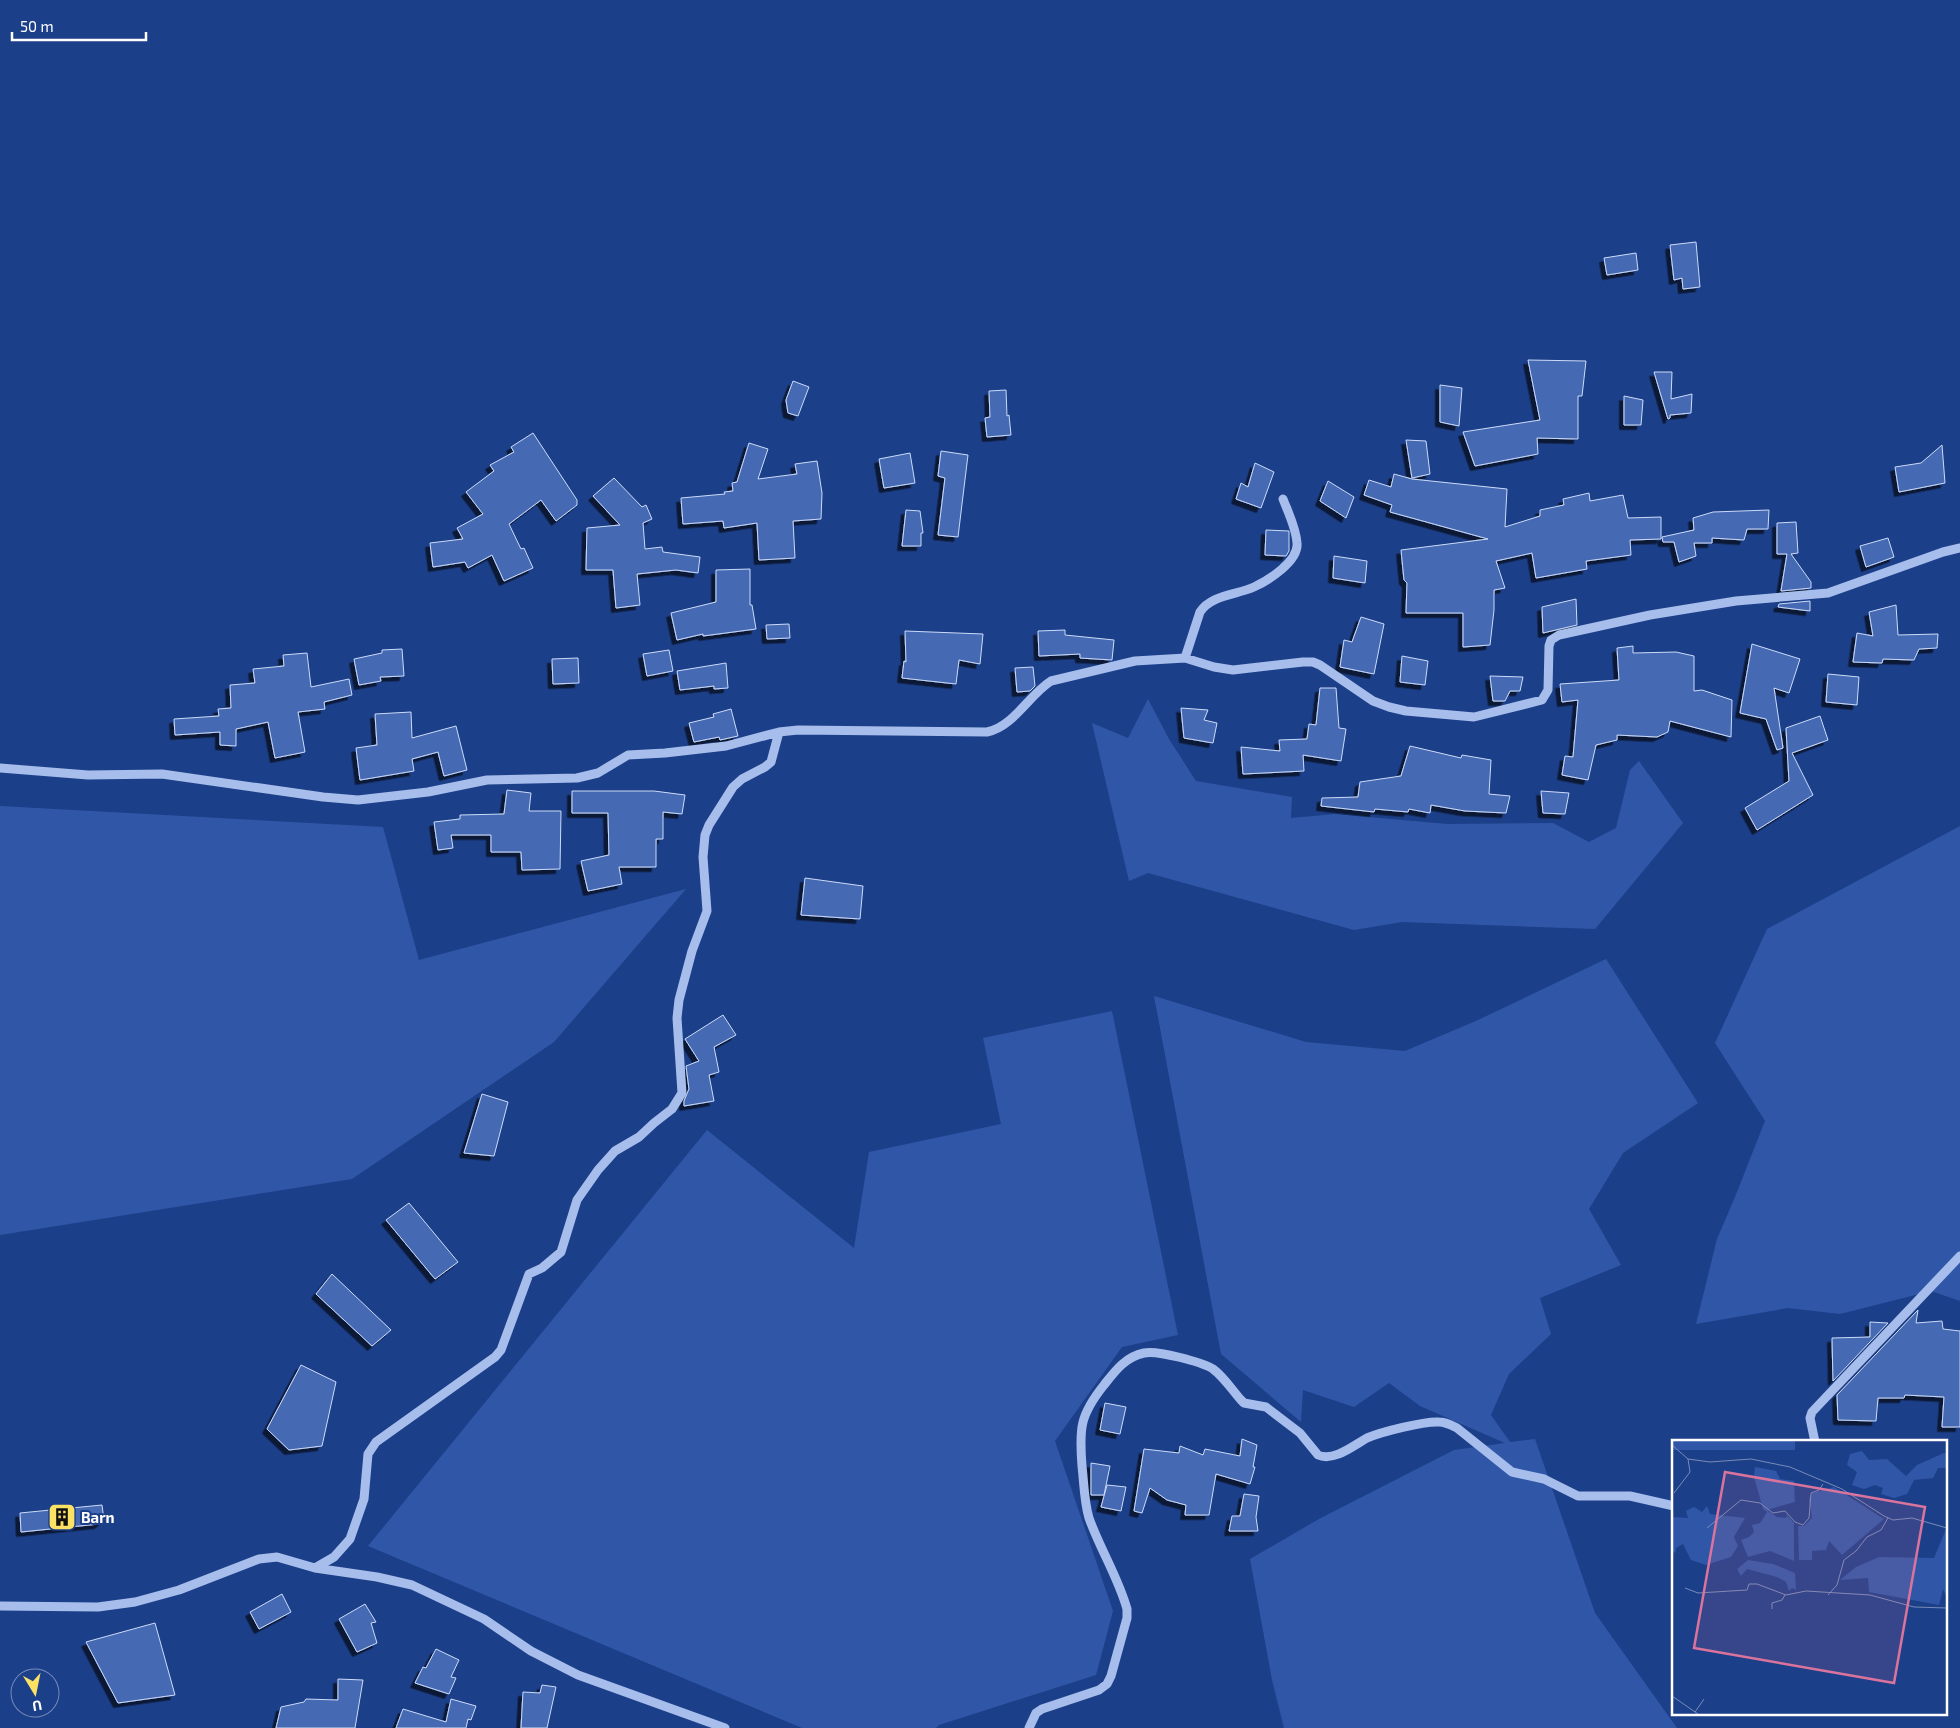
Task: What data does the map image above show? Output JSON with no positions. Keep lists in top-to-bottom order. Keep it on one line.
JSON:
{"places":{"building":["Barn"]},"scale_bar":"50 m","north":"bottom"}
